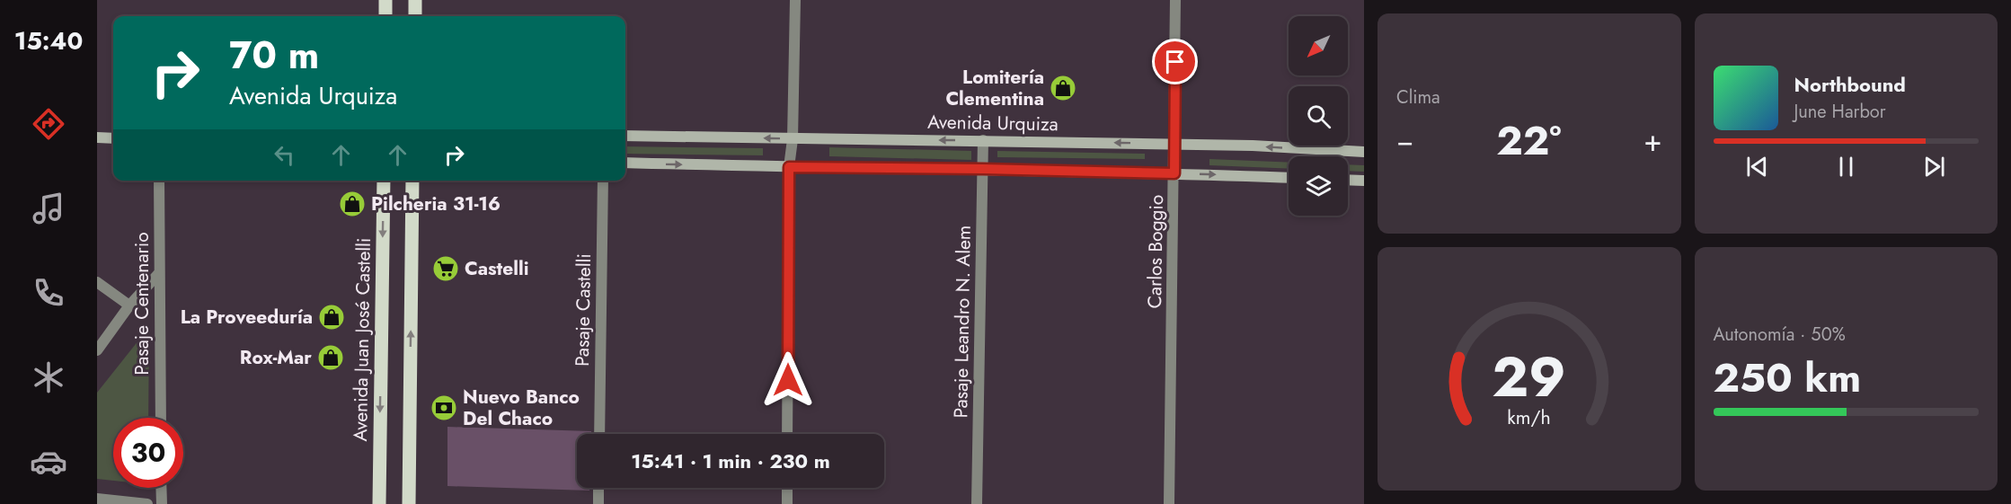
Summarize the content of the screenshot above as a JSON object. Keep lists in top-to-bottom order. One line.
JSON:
{"streets":{"main road":["Avenida Urquiza","Avenida Juan José Castelli"],"street":["Carlos Boggio","Pasaje Centenario","Pasaje Castelli","Pasaje Leandro N. Alem"]},"crossings":[["Avenida Urquiza","Carlos Boggio"],["Avenida Urquiza","Pasaje Leandro N. Alem"]],"places":{"shop":["Lomitería Clementina","Pilcheria 31-16","La Proveeduría","Rox-Mar"],"supermarket":["Castelli"],"bank":["Nuevo Banco Del Chaco"]},"north":"bottom left","page":{"tabs":"15:40","tile":["Clima",["Autonomía · 50%","250 km"]],"turn":["70 m","Avenida Urquiza"],"song":["Northbound","June Harbor"],"heat":["−","22°","+"],"limit":"30","trip":"15:41 · 1 min · 230 m","gauge":["29","km/h"]}}
